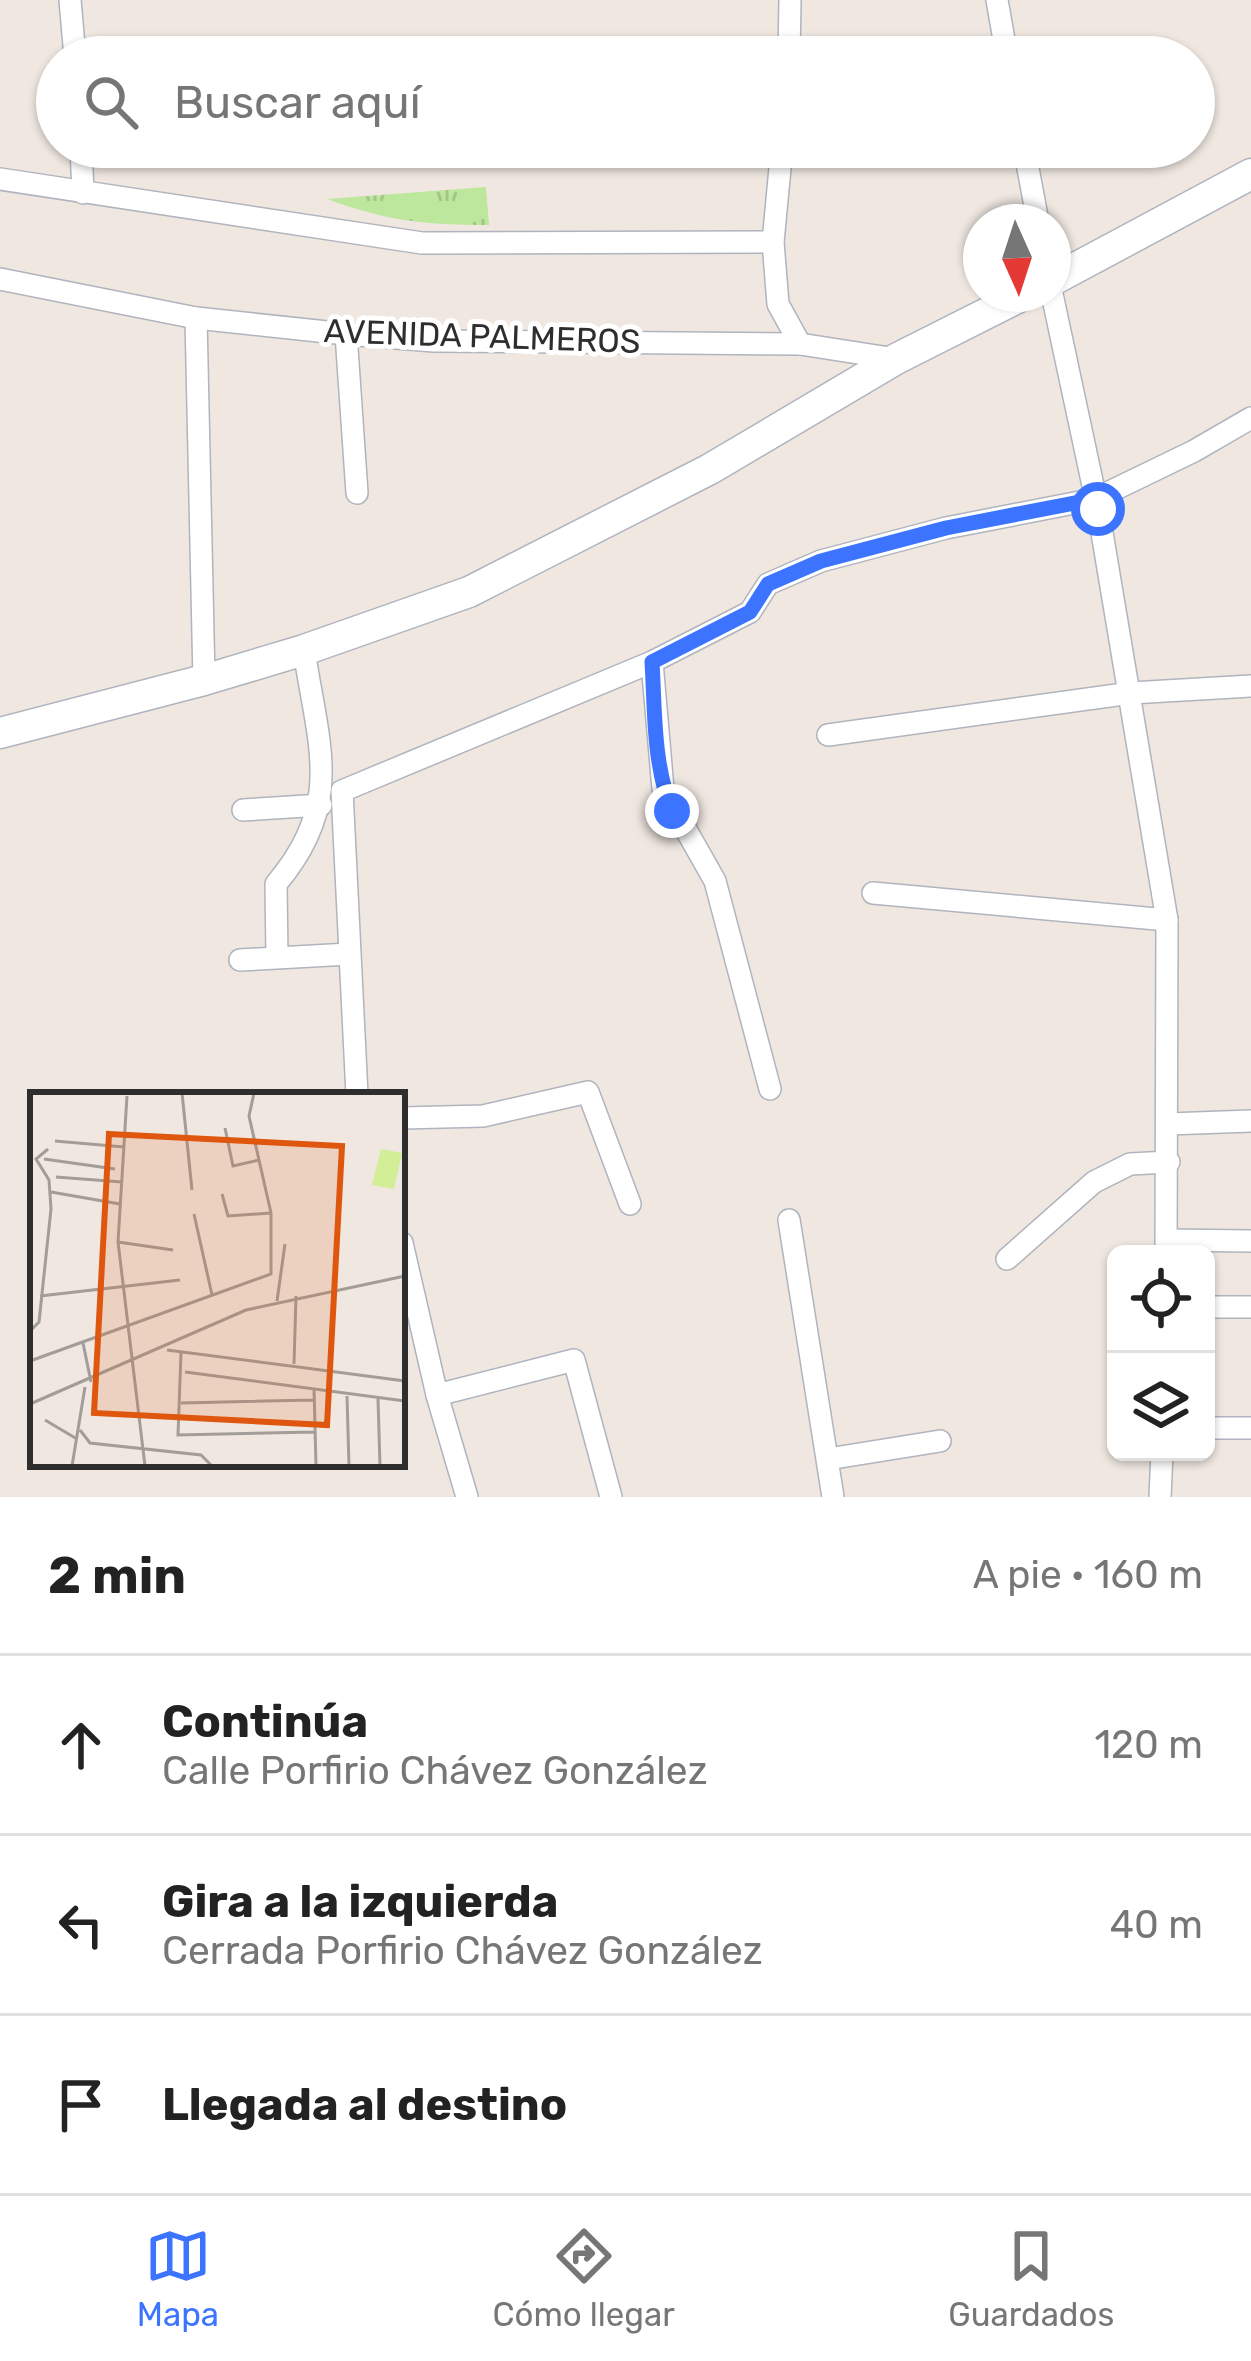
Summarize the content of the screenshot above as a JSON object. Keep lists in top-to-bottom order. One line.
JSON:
{"streets":{"street":["AVENIDA PALMEROS"]},"north":"bottom","page":{"search":"Buscar aquí","heading":["2 min","A pie · 160 m"],"list":[["Continúa","Calle Porfirio Chávez González","120 m"],["Gira a la izquierda","Cerrada Porfirio Chávez González","40 m"],"Llegada al destino"],"nav":["Mapa","Cómo llegar","Guardados"]}}
